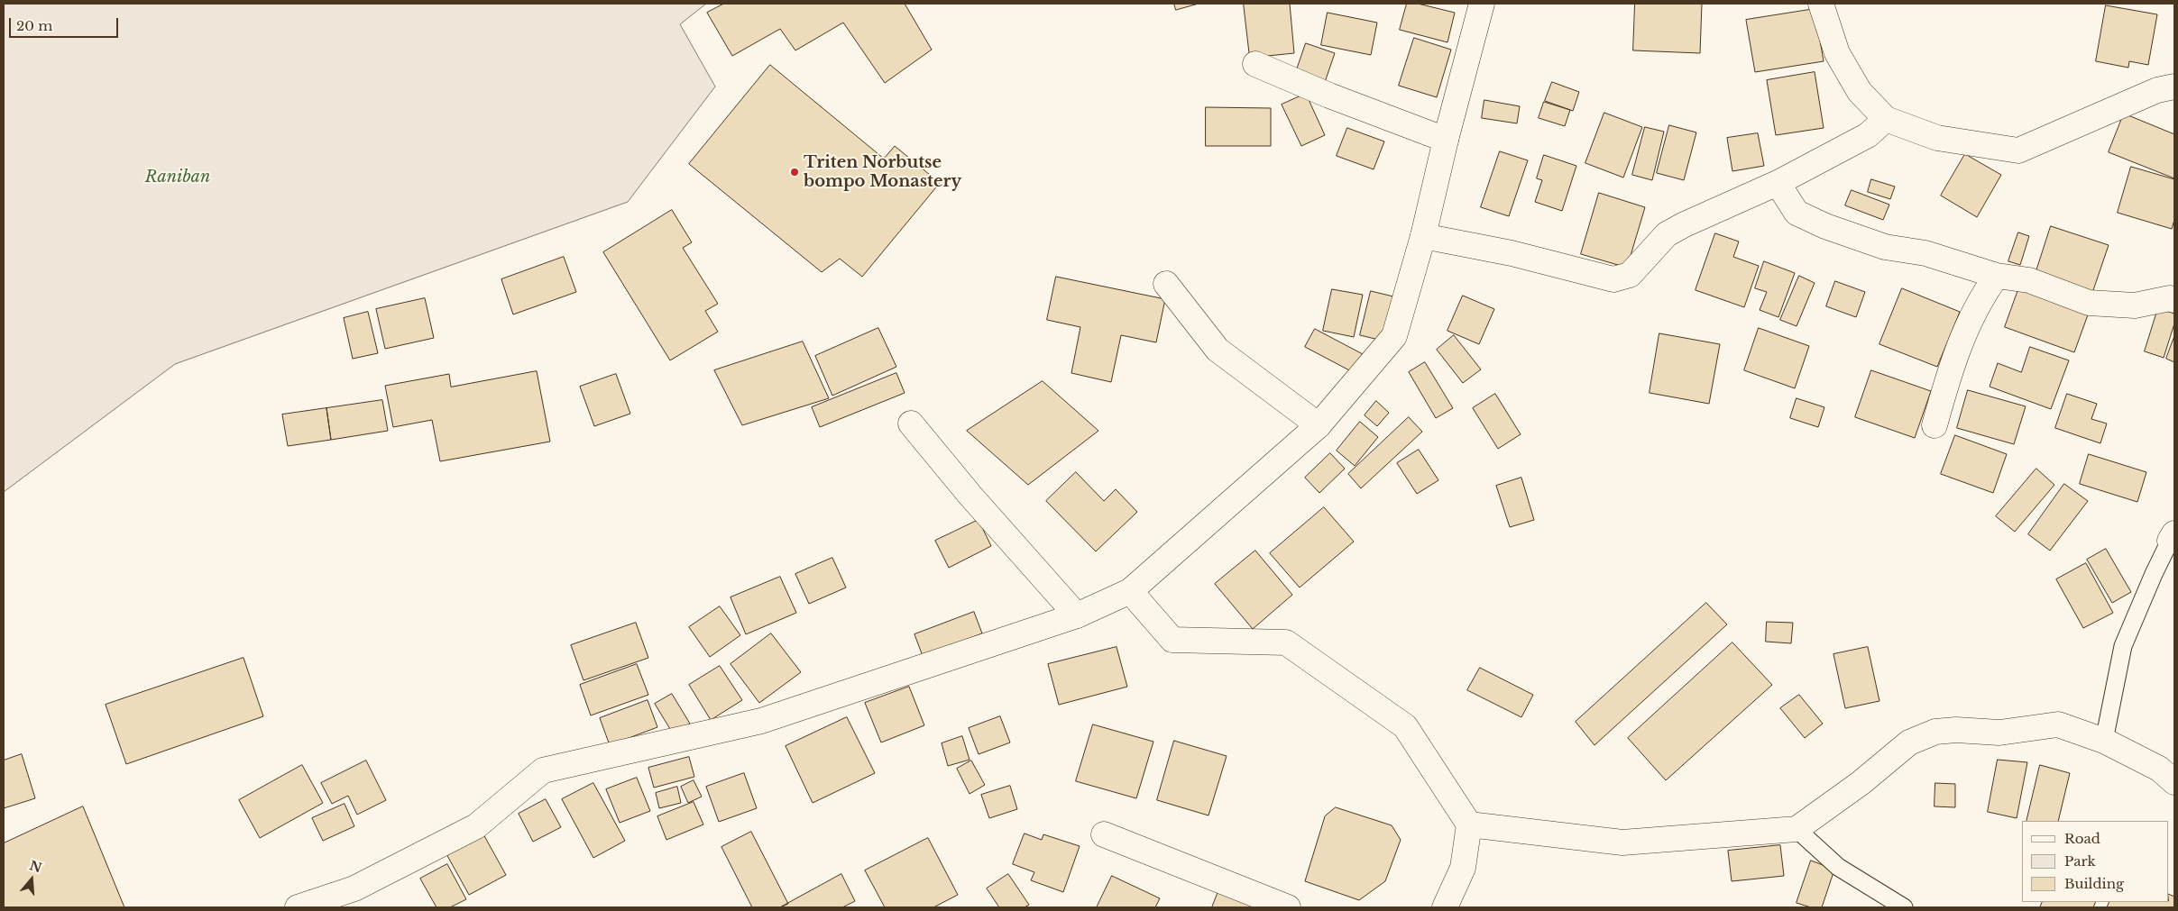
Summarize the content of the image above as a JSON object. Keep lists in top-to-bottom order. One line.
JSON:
{"parks":["Raniban"],"places":["Triten Norbutse bompo Monastery"],"legend":["Road","Park","Building"],"scale_bar":"20 m","north":"top"}
